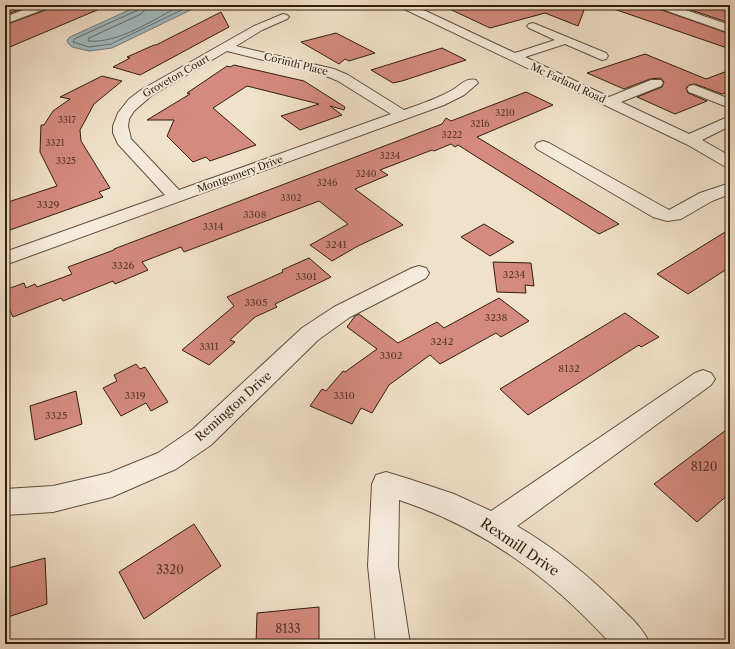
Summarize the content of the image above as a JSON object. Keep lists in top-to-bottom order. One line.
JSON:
{"streets":{"street":["Corinth Place","Groveton Court","Mc Farland Road","Montgomery Drive","Remington Drive","Rexmill Drive"]},"crossings":[["Corinth Place","Groveton Court"],["Corinth Place","Montgomery Drive"],["Groveton Court","Montgomery Drive"]],"house_numbers":["3210","3317","3216","3222","3321","3234","3325","3240","3246","3302","3329","3308","3314","3241","3326","3234","3301","3305","3238","3242","3311","3302","8132","3319","3310","3325","8120","3320","8133"]}
